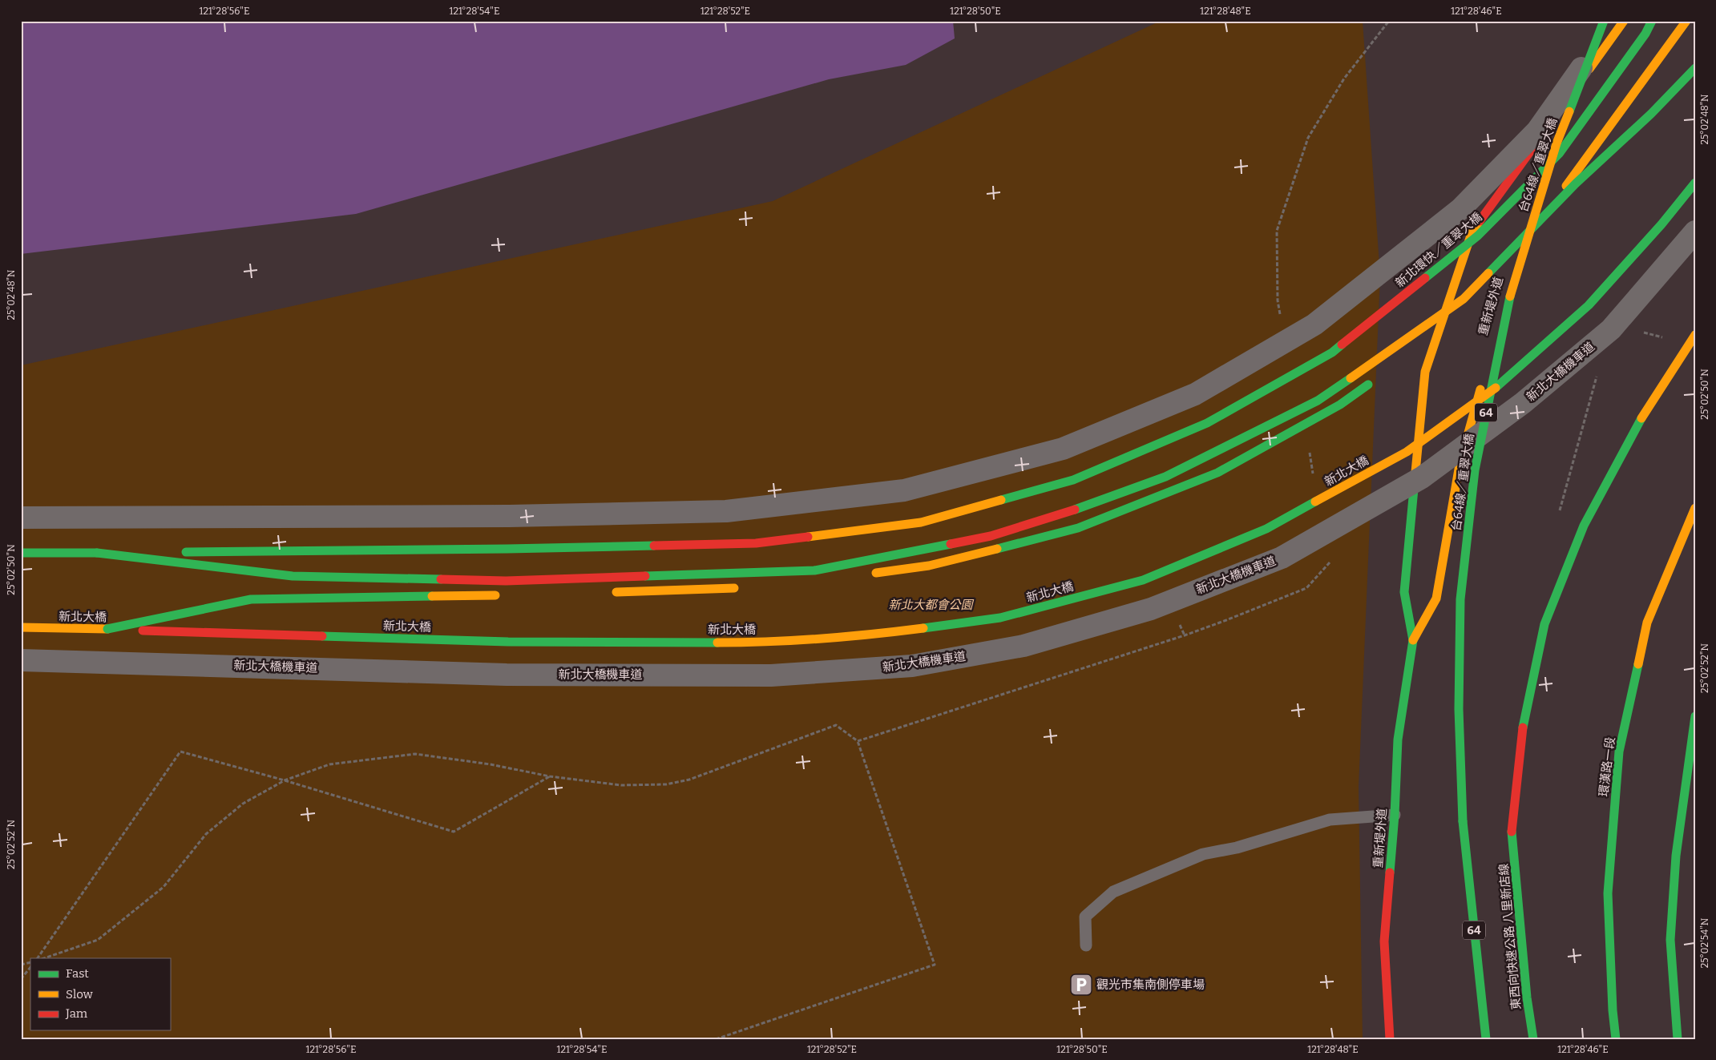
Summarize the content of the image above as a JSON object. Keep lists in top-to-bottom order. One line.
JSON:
{"streets":{"main road":["台64線／重翠大橋","新北環快／重翠大橋","重新堤外道","64","新北大橋","環漢路一段","東西向快速公路 八里新店線"],"street":["新北大橋機車道"]},"parks":["新北大都會公園"],"places":{"parking":["觀光市集南側停車場"]},"legend":["Fast","Slow","Jam"],"coordinates":["121°28'56\"E","121°28'54\"E","121°28'52\"E","121°28'50\"E","121°28'48\"E","121°28'46\"E","25°02'48\"N","25°02'50\"N","25°02'52\"N","25°02'54\"N"]}
